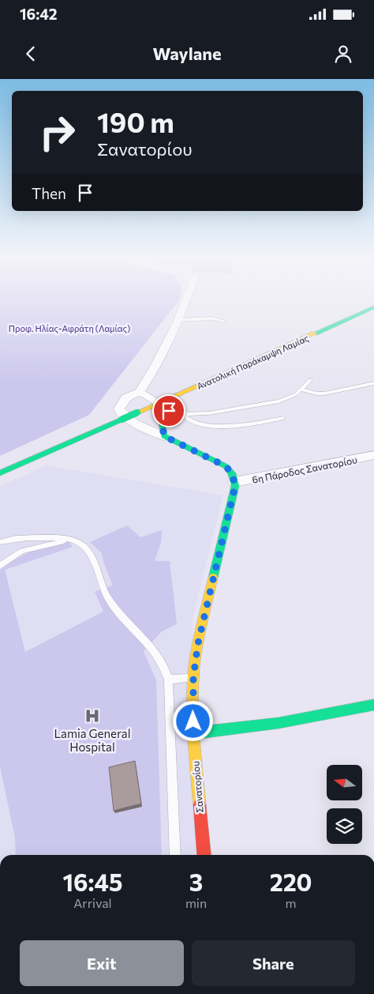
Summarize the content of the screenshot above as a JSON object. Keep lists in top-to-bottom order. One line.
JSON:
{"streets":{"street":["Ανατολική Παράκαμψη Λαμίας","6η Πάροδος Σανατορίου","Σανατορίου"]},"crossings":[["6η Πάροδος Σανατορίου","Σανατορίου"]],"parks":["Προφ. Ηλίας-Αφράτη (Λαμίας)"],"places":{"hospital":["Lamia General Hospital"]},"north":"left","page":{"status":"16:42","header":"Waylane","turn":["190 m","Σανατορίου"],"then":"Then","eta":["16:45","Arrival","3","min","220","m"],"buttons":["Exit","Share"]}}
